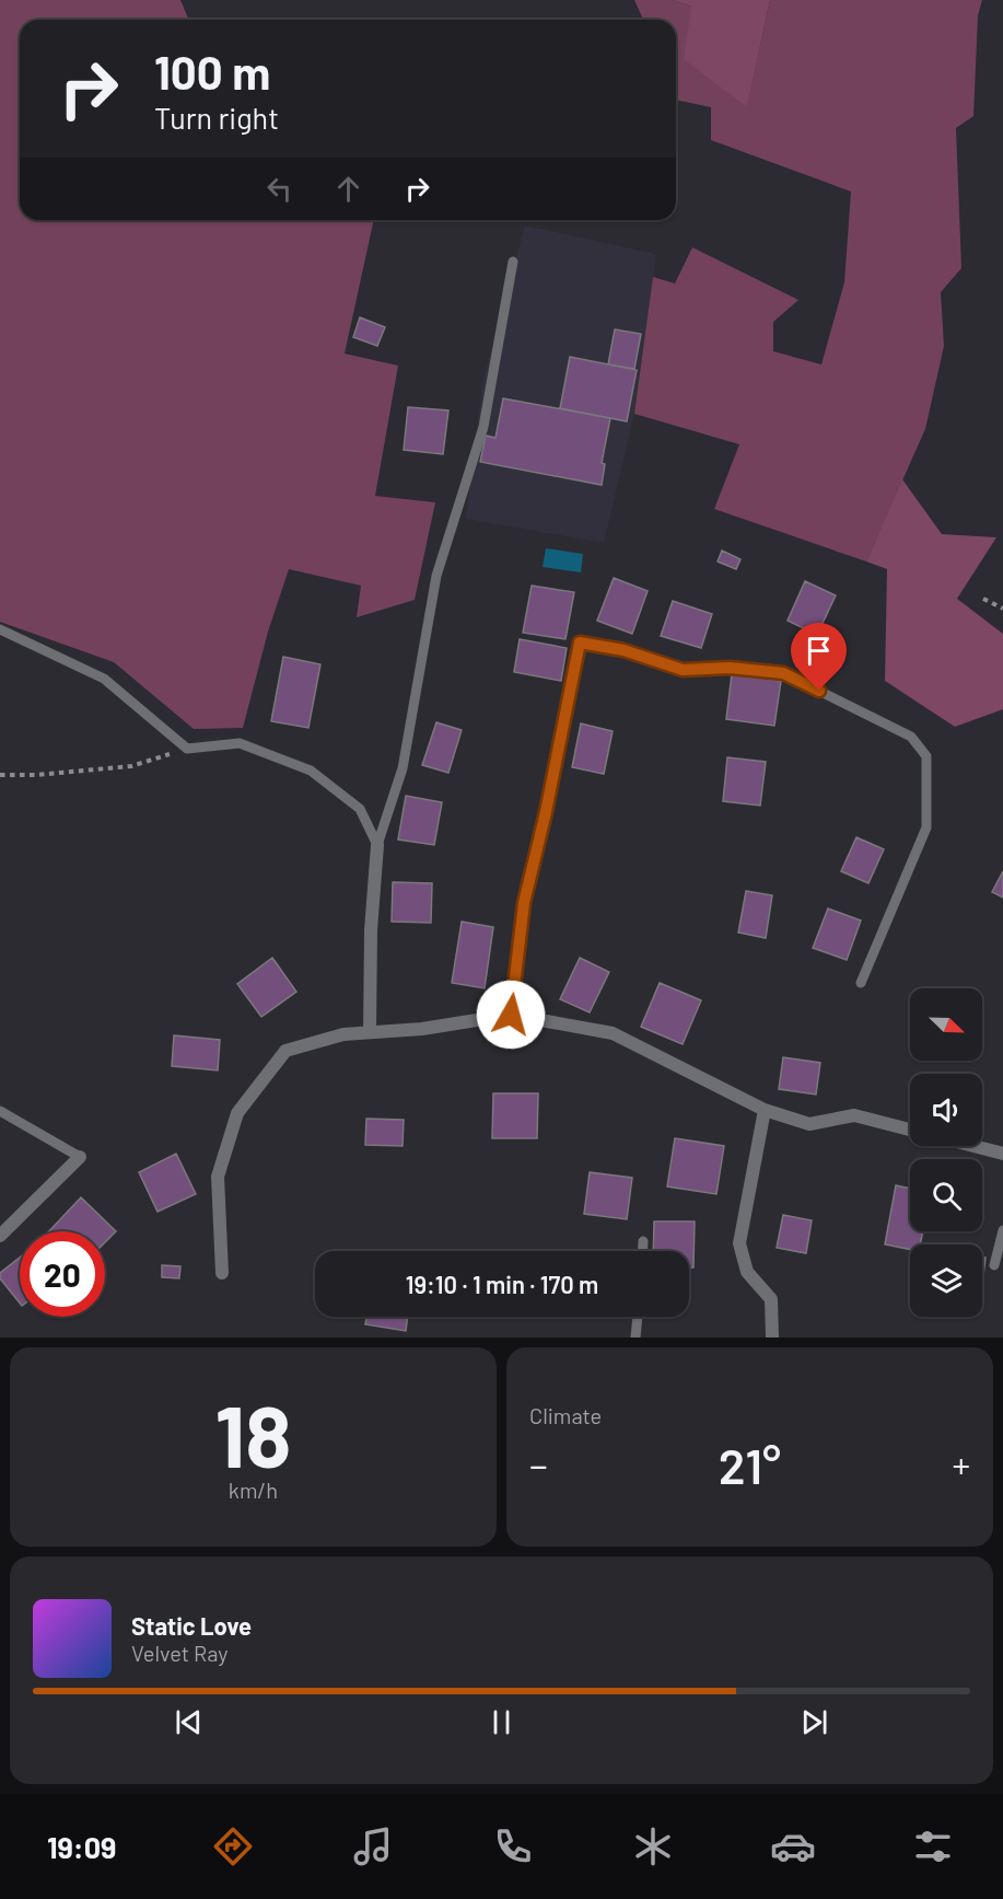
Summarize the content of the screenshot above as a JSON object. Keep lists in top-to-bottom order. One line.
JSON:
{"north":"bottom right","page":{"turn":["100 m","Turn right"],"limit":"20","trip":"19:10 · 1 min · 170 m","tile":[["18","km/h"],"Climate"],"heat":["−","21°","+"],"song":["Static Love","Velvet Ray"],"tabs":"19:09"}}
